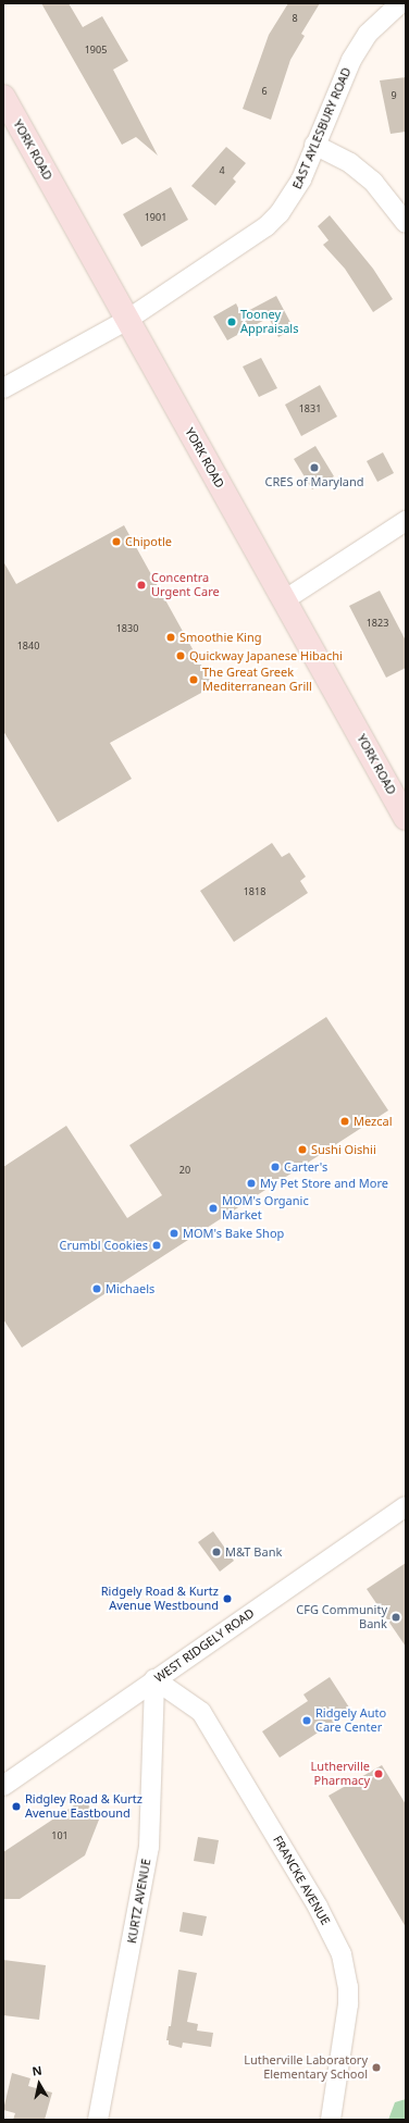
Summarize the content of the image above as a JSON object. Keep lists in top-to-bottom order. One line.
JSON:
{"streets":{"main road":["YORK ROAD"],"street":["EAST AYLESBURY ROAD","WEST RIDGELY ROAD","FRANCKE AVENUE","KURTZ AVENUE"]},"crossings":[["EAST AYLESBURY ROAD","YORK ROAD"],["WEST RIDGELY ROAD","FRANCKE AVENUE"],["WEST RIDGELY ROAD","KURTZ AVENUE"],["FRANCKE AVENUE","KURTZ AVENUE"]],"places":["Tooney Appraisals","CRES of Maryland","Chipotle","Concentra Urgent Care","Smoothie King","Quickway Japanese Hibachi","The Great Greek Mediterranean Grill","Mezcal","Sushi Oishii","Carter's","My Pet Store and More","MOM's Organic Market","MOM's Bake Shop","Crumbl Cookies","Michaels","M&T Bank","Ridgely Road & Kurtz Avenue Westbound","CFG Community Bank","Ridgely Auto Care Center","Lutherville Pharmacy","Ridgley Road & Kurtz Avenue Eastbound","Lutherville Laboratory Elementary School"],"house_numbers":["8","1905","6","9","4","1901","1831","1823","1830","1840","1818","20","101"],"north":"top"}
